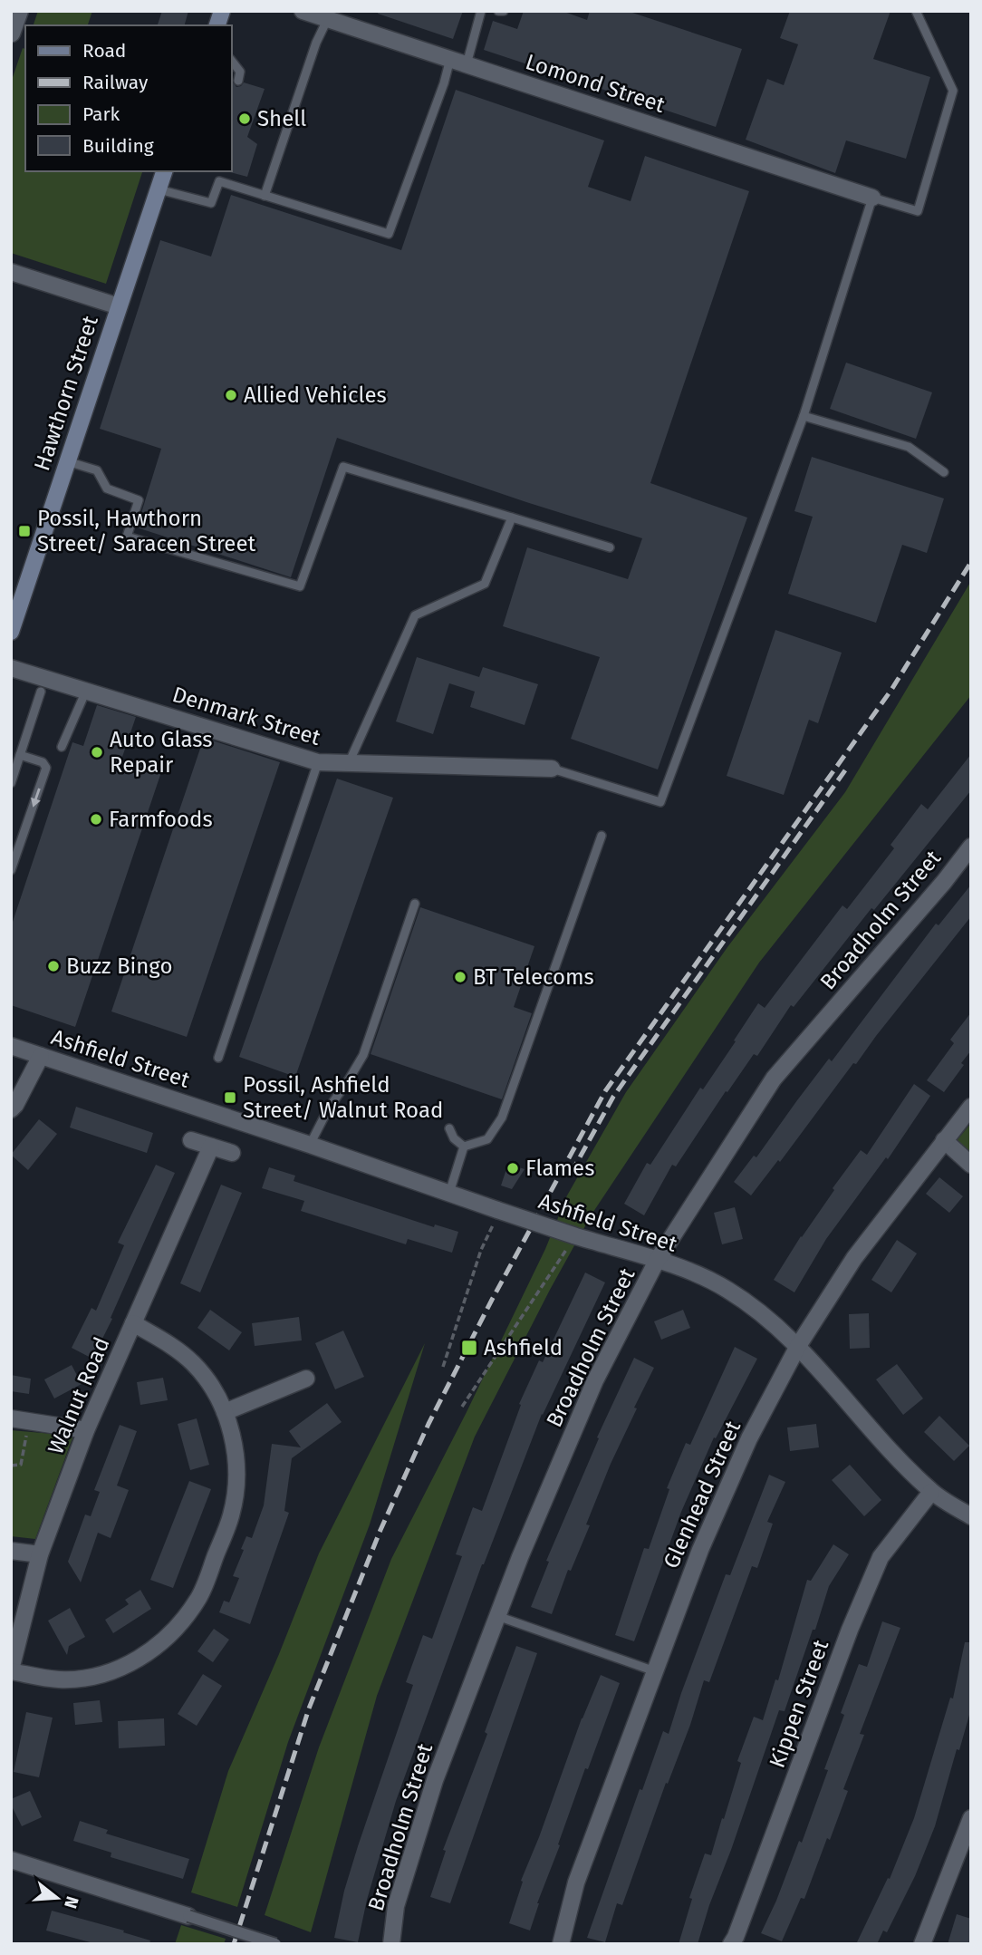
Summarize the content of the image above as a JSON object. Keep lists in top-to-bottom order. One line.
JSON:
{"streets":{"main road":["Hawthorn Street"],"street":["Lomond Street","Denmark Street","Broadholm Street","Ashfield Street","Walnut Road","Glenhead Street","Kippen Street"]},"crossings":[["Broadholm Street","Ashfield Street"],["Ashfield Street","Glenhead Street"],["Ashfield Street","Kippen Street"]],"places":{"other":["Shell","Allied Vehicles","Auto Glass Repair","Farmfoods","Buzz Bingo","BT Telecoms","Flames"],"transit":["Possil, Hawthorn Street/ Saracen Street","Possil, Ashfield Street/ Walnut Road","Ashfield"]},"legend":["Road","Railway","Park","Building"],"north":"right"}
